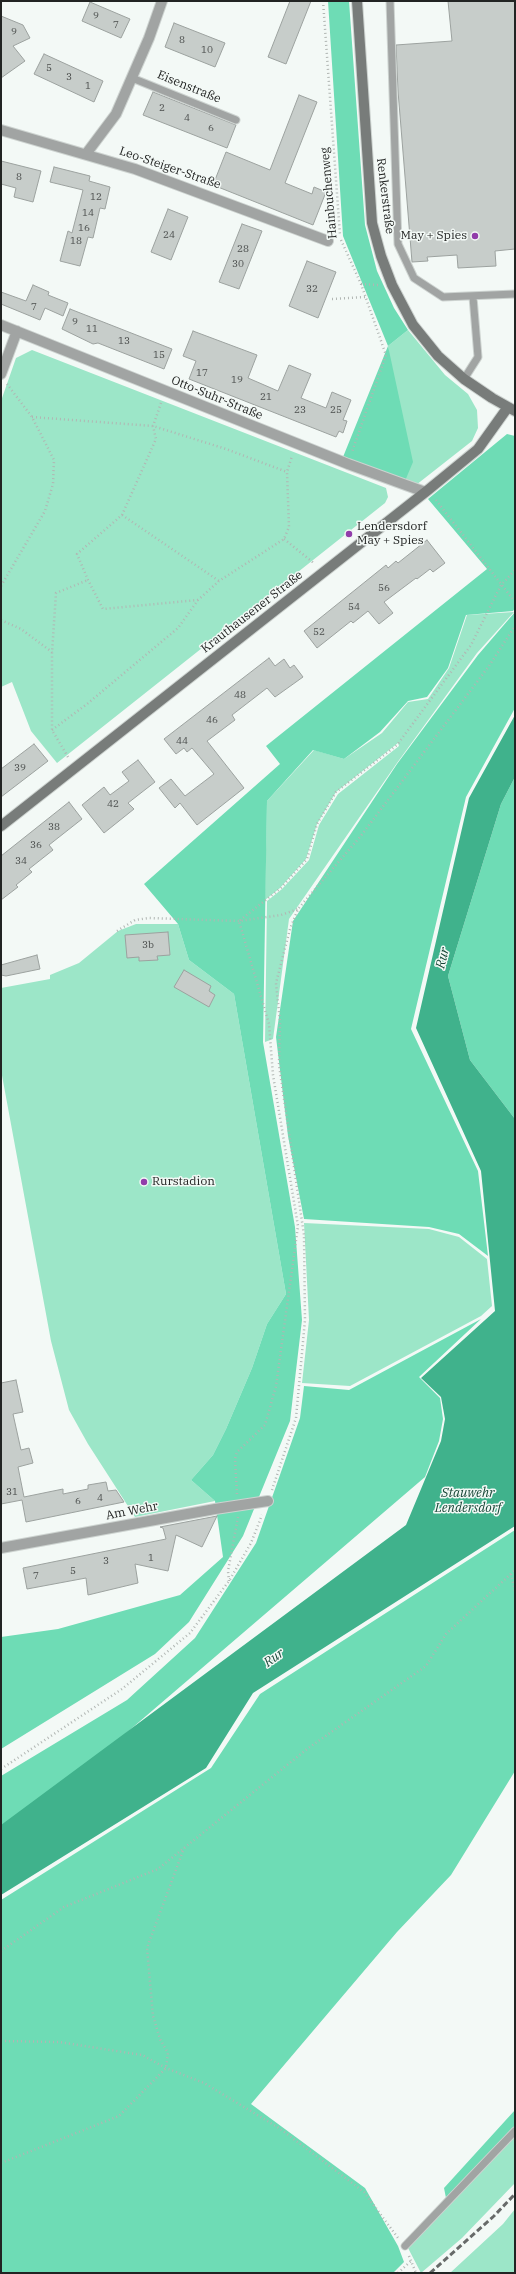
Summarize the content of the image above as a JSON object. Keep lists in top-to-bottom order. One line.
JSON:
{"streets":{"street":["Leo-Steiger-Straße","Renkerstraße","Otto-Suhr-Straße","Krauthausener Straße","Am Wehr"],"lane":["Eisenstraße"],"path":["Hainbuchenweg"]},"crossings":[["Hainbuchenweg","Otto-Suhr-Straße"],["Renkerstraße","Krauthausener Straße"],["Otto-Suhr-Straße","Krauthausener Straße"]],"water":["Rur","Stauwehr Lendersdorf"],"places":["May + Spies","Lendersdorf May + Spies","Rurstadion"],"house_numbers":["9","7","9","8","10","5","3","1","2","4","6","8","12","14","16","24","18","28","30","32","7","9","11","13","15","17","19","21","23","25","56","54","52","48","46","44","39","42","38","36","34","3b","31","4","6","1","3","5","7"]}
